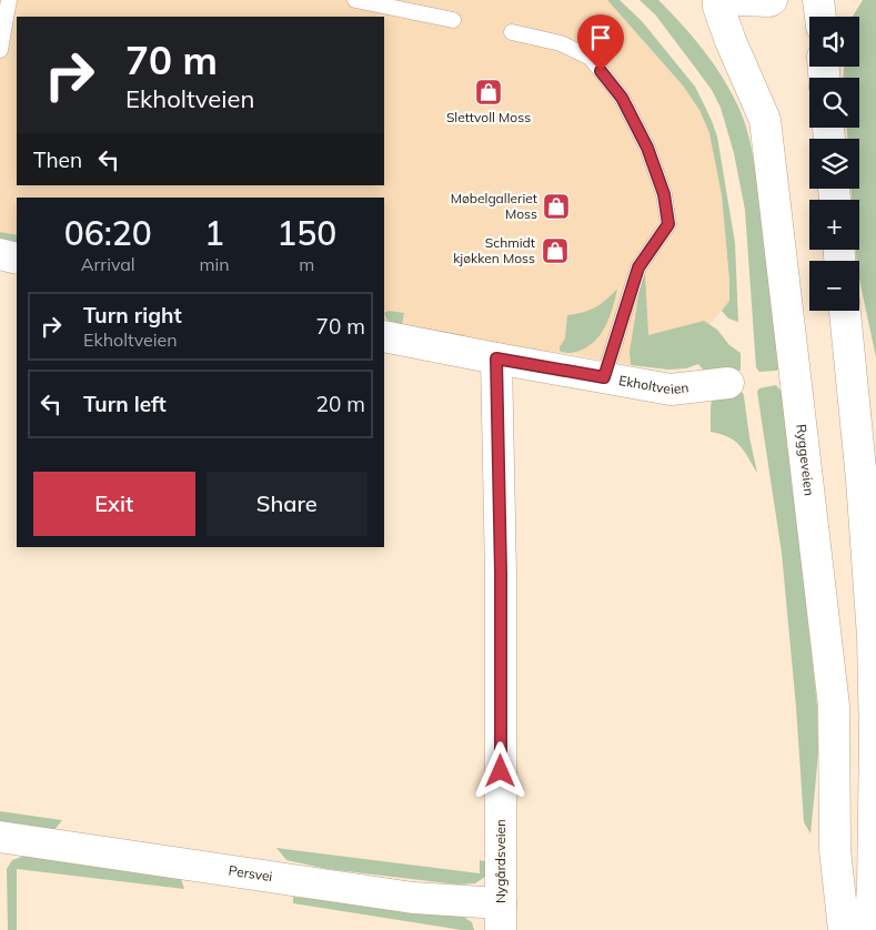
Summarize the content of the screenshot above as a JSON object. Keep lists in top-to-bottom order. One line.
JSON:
{"streets":{"main road":["Ekholtveien","Ryggeveien","Nygårdsveien","Persvei"]},"crossings":[["Ekholtveien","Nygårdsveien"],["Nygårdsveien","Persvei"]],"places":{"shop":["Slettvoll Moss","Møbelgalleriet Moss","Schmidt kjøkken Moss"]},"page":{"map_buttons":["+","−"],"turn":["70 m","Ekholtveien"],"then":"Then","eta":["06:20","Arrival","1","min","150","m"],"list":[{"name":"Turn right","note":"Ekholtveien","value":"70 m"},{"name":"Turn left","value":"20 m"}],"buttons":["Exit","Share"]}}
